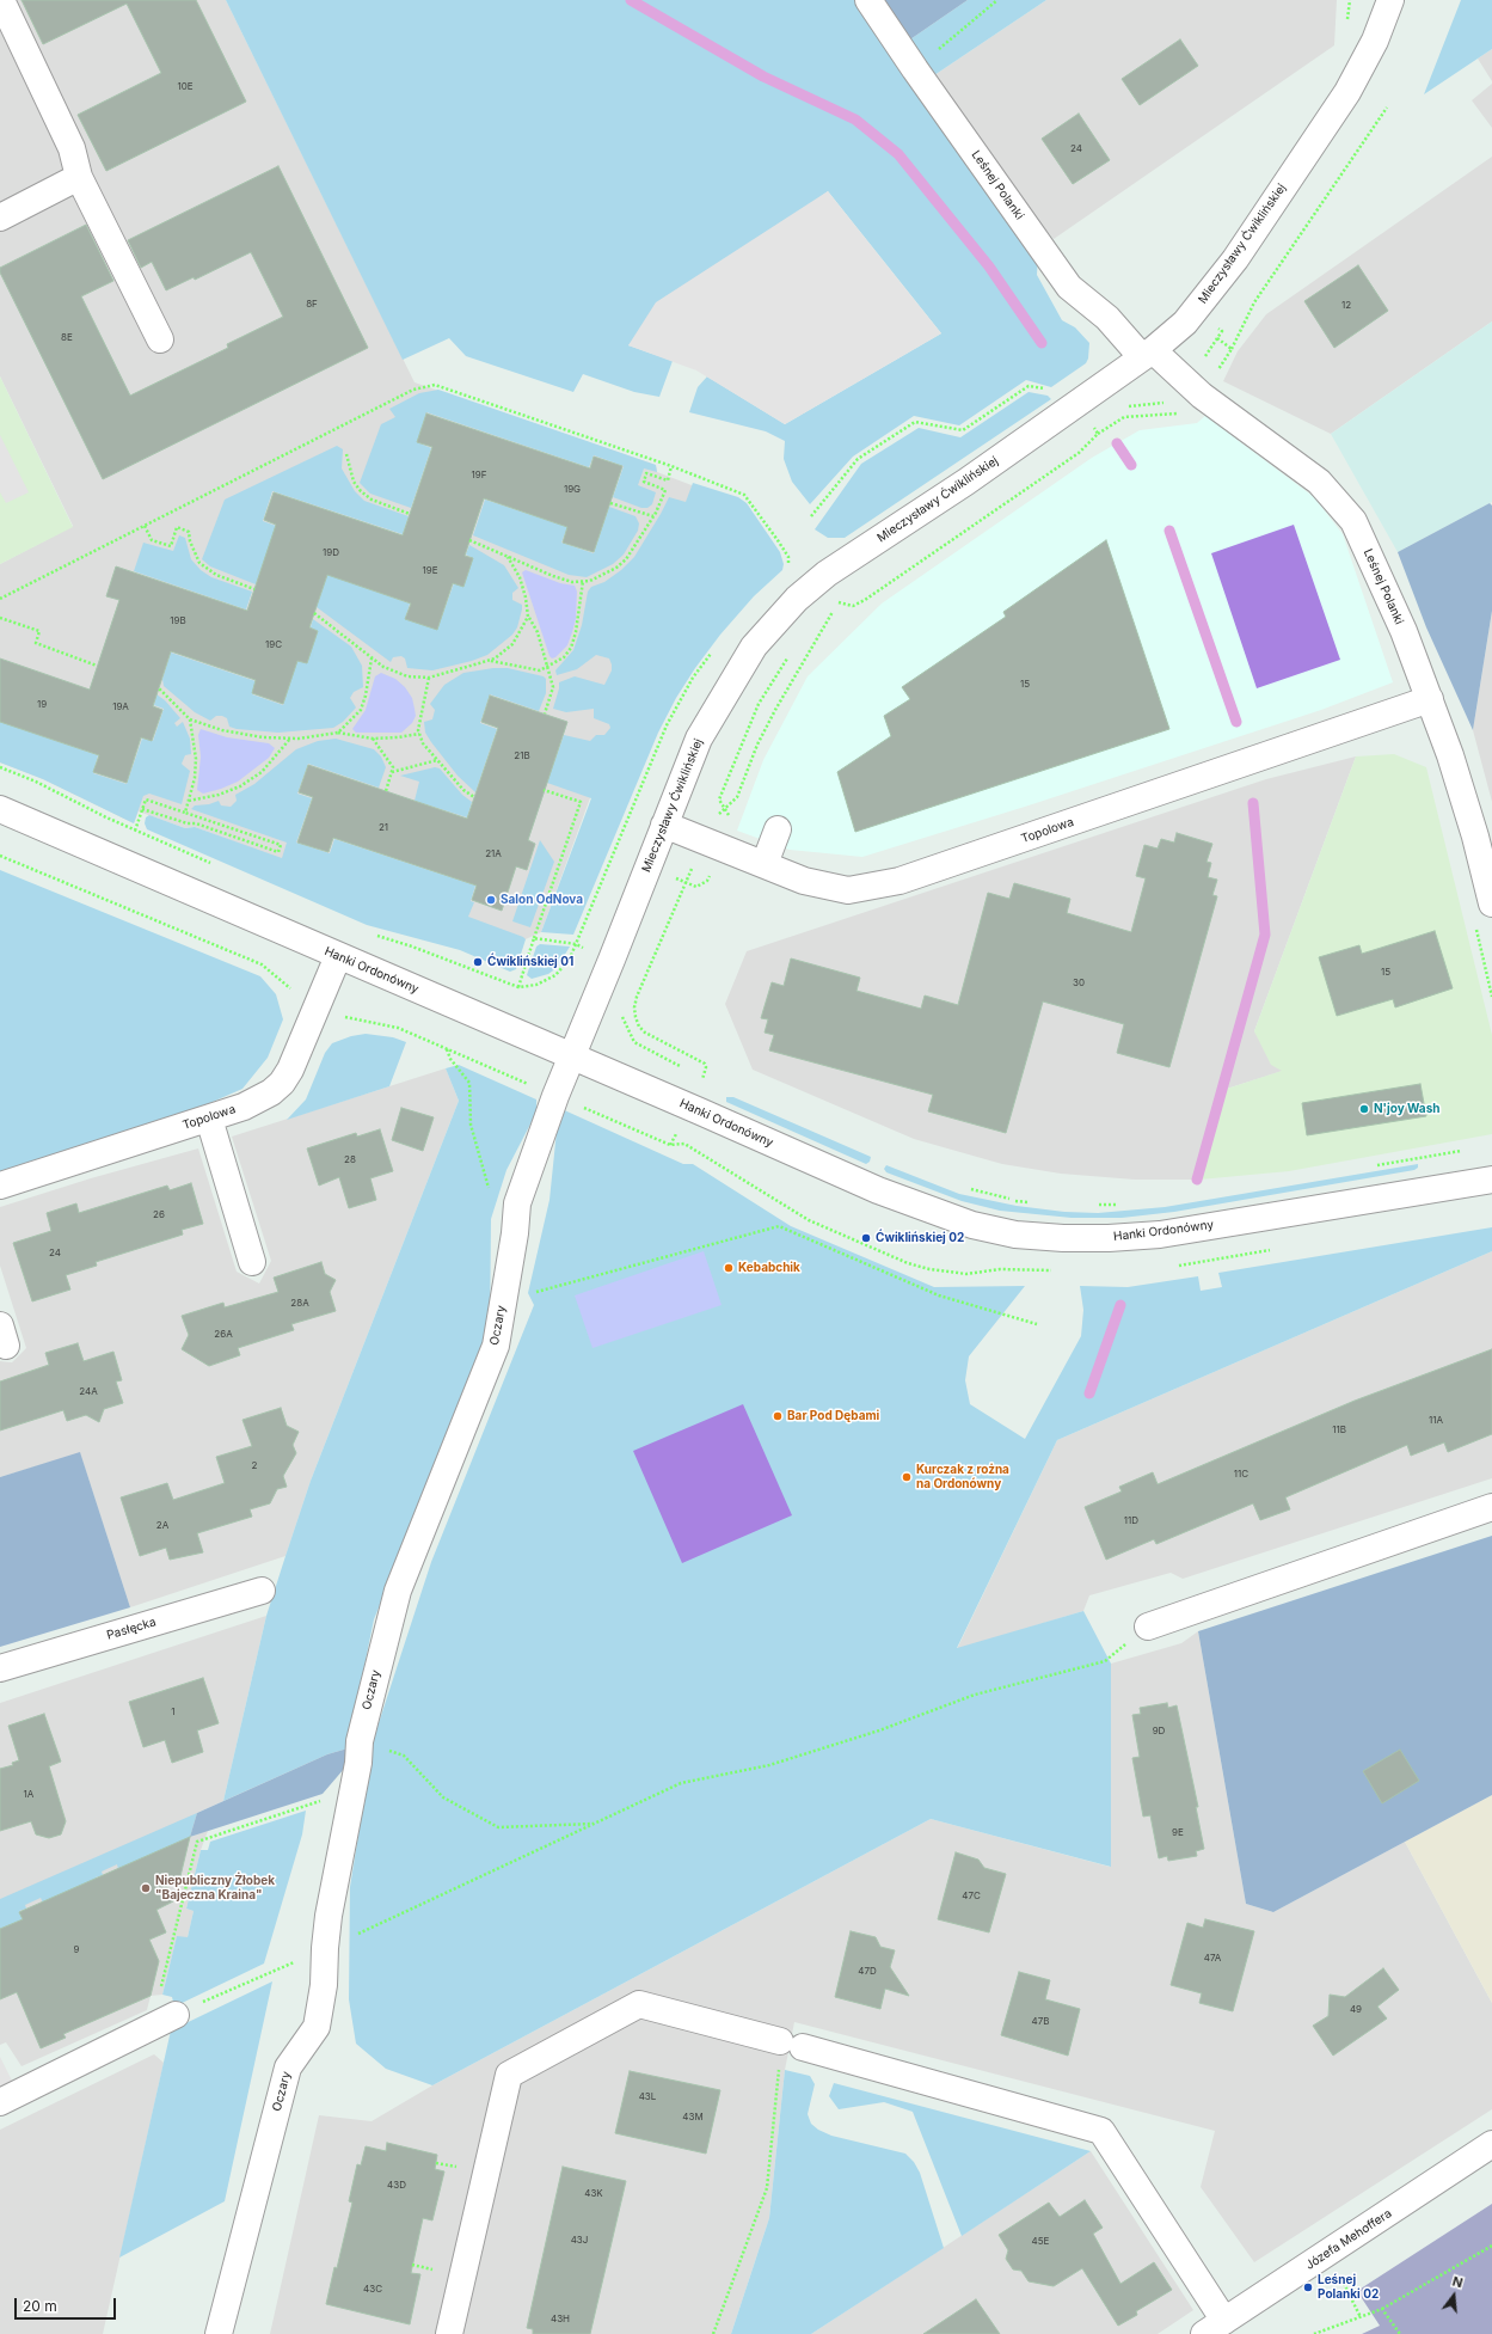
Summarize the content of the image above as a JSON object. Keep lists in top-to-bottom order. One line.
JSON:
{"streets":{"street":["Leśnej Polanki","Mieczysławy Ćwiklińskiej","Topolowa","Hanki Ordonówny","Oczary","Pasłęcka","Józefa Mehoffera"]},"crossings":[["Leśnej Polanki","Mieczysławy Ćwiklińskiej"],["Leśnej Polanki","Topolowa"],["Mieczysławy Ćwiklińskiej","Topolowa"],["Mieczysławy Ćwiklińskiej","Hanki Ordonówny"],["Mieczysławy Ćwiklińskiej","Oczary"],["Topolowa","Hanki Ordonówny"],["Hanki Ordonówny","Oczary"]],"places":["Salon OdNova","Ćwiklińskiej 01","N'joy Wash","Ćwiklińskiej 02","Kebabchik","Bar Pod Dębami","Kurczak z rożna na Ordonówny","Niepubliczny Żłobek \"Bajeczna Kraina\"","Leśnej Polanki 02"],"house_numbers":["10E","24","8F","12","8E","19F","19G","19D","19E","19B","19C","15","19","19A","21B","21","21A","15","30","28","26","24","28A","26A","24A","11A","11B","2","11C","11D","2A","1","9D","1A","9E","47C","9","47A","47D","49","47B","43L","43M","43D","43K","43J","45E","43C","43H"],"scale_bar":"20 m","north":"top"}
